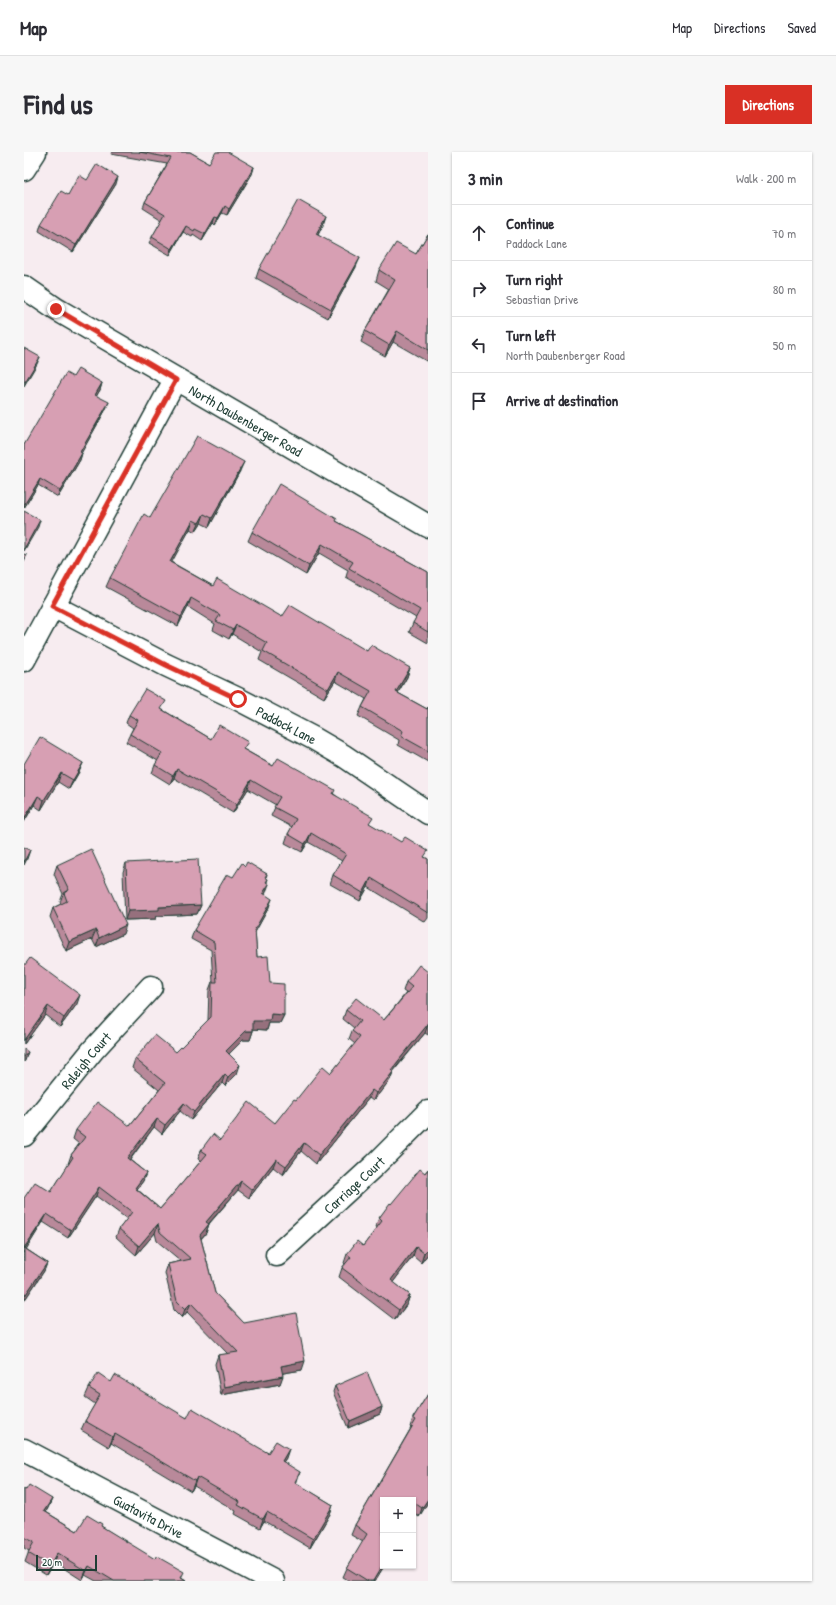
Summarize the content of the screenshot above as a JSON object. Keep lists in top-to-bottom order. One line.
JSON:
{"streets":{"street":["North Daubenberger Road","Paddock Lane","Raleigh Court","Carriage Court","Guatavita Drive"]},"scale_bar":"20 m","page":{"header":"Map","nav":["Map","Directions","Saved"],"title":"Find us","buttons":"Directions","heading":["3 min","Walk · 200 m"],"list":[["Continue","Paddock Lane","70 m"],["Turn right","Sebastian Drive","80 m"],["Turn left","North Daubenberger Road","50 m"],"Arrive at destination"],"map_buttons":["+","−"],"scale":"20 m"}}
